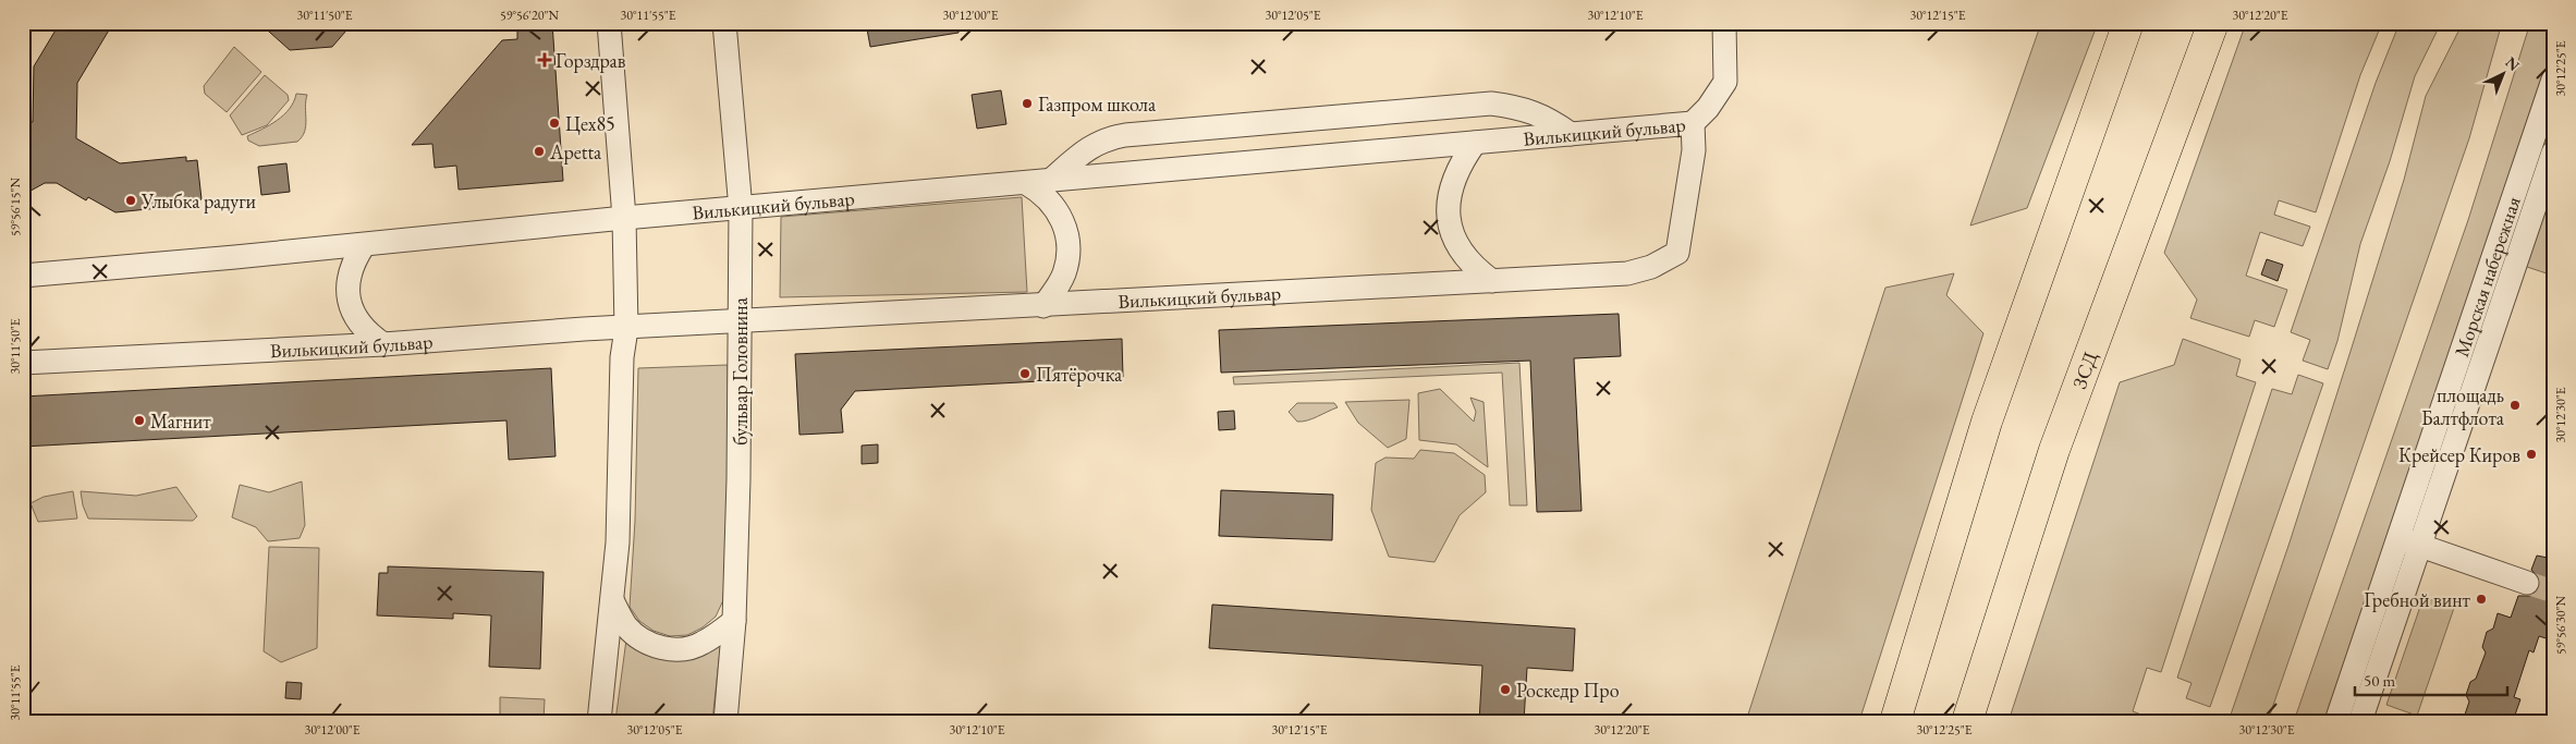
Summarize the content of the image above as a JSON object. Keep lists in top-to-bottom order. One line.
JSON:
{"streets":{"highway":["ЗСД"],"street":["Вилькицкий бульвар","Морская набережная","бульвар Головнина"]},"crossings":[["Вилькицкий бульвар","бульвар Головнина"]],"places":{"health":["Горздрав"],"other":["Газпром школа","Цех85","Apetta","Улыбка радуги","Пятёрочка","площадь Балтфлота","Магнит","Крейсер Киров","Гребной винт","Роскедр Про"]},"scale_bar":"50 m","north":"top right","coordinates":["30°11'50\"E","59°56'20\"N","30°11'55\"E","30°12'00\"E","30°12'05\"E","30°12'10\"E","30°12'15\"E","30°12'20\"E","30°12'25\"E","59°56'15\"N","30°12'30\"E","59°56'30\"N"]}
